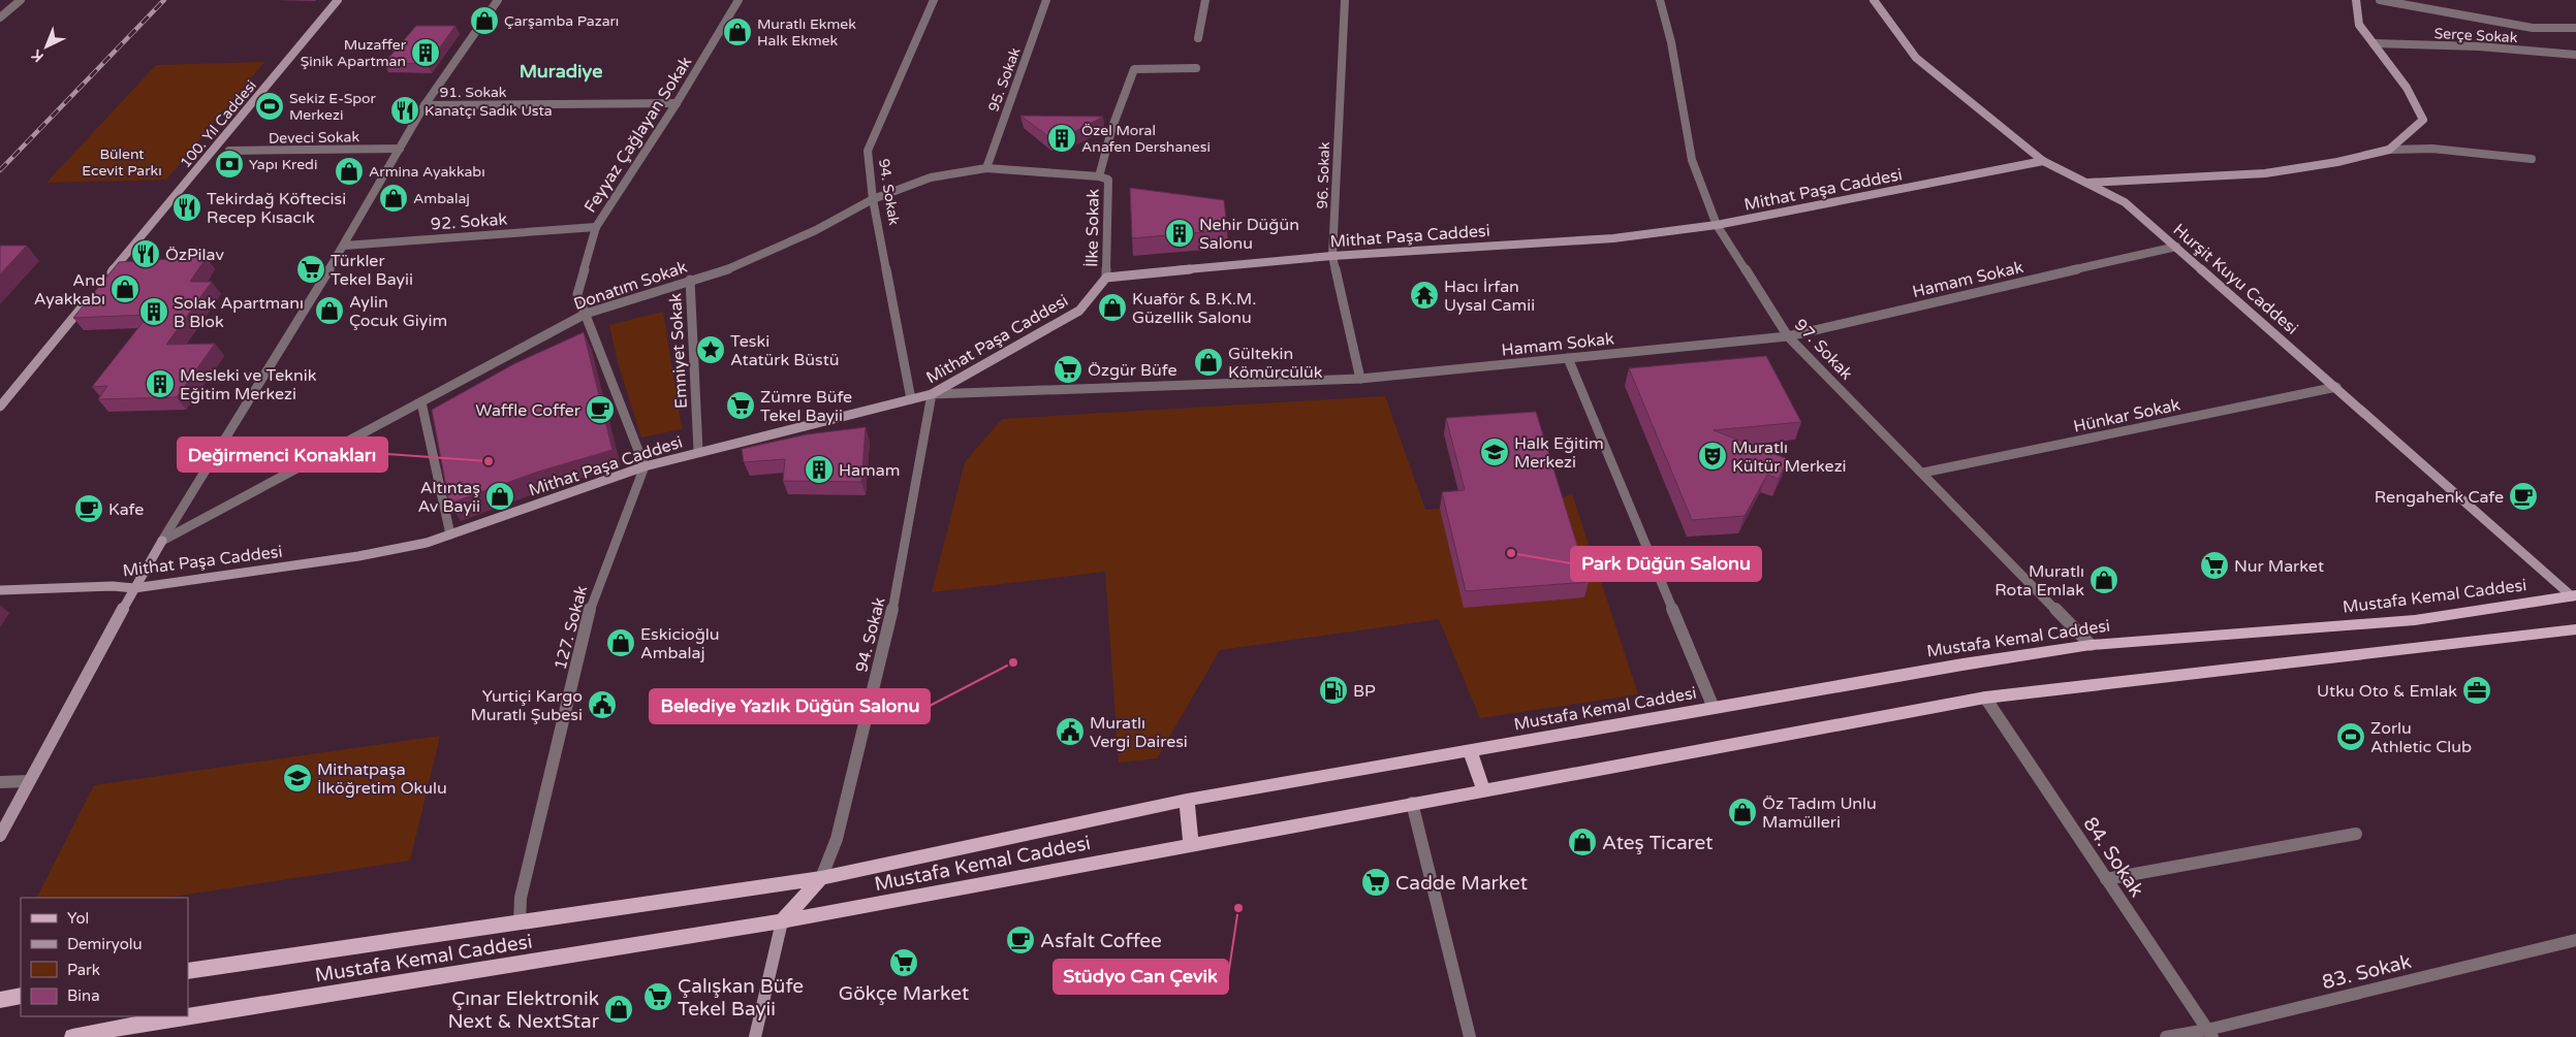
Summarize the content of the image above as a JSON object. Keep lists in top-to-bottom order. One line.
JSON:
{"streets":{"main road":["Mustafa Kemal Caddesi"],"street":["Serçe Sokak","95. Sokak","91. Sokak","100. Yıl Caddesi","Feyyaz Çağlayan Sokak","Deveci Sokak","96. Sokak","Mithat Paşa Caddesi","94. Sokak","92. Sokak","İlke Sokak","Hamam Sokak","Hurşit Kuyu Caddesi","Donatım Sokak","97. Sokak","Emniyet Sokak","Hünkar Sokak","127. Sokak","84. Sokak","83. Sokak"]},"crossings":[["95. Sokak","Donatım Sokak"],["91. Sokak","Feyyaz Çağlayan Sokak"],["Feyyaz Çağlayan Sokak","Mithat Paşa Caddesi"],["Feyyaz Çağlayan Sokak","92. Sokak"],["Feyyaz Çağlayan Sokak","Donatım Sokak"],["Feyyaz Çağlayan Sokak","127. Sokak"],["96. Sokak","Mithat Paşa Caddesi"],["96. Sokak","Hamam Sokak"],["Mithat Paşa Caddesi","94. Sokak"],["Mithat Paşa Caddesi","İlke Sokak"],["Mithat Paşa Caddesi","Hamam Sokak"],["Mithat Paşa Caddesi","Hurşit Kuyu Caddesi"],["Mithat Paşa Caddesi","97. Sokak"],["Mithat Paşa Caddesi","Emniyet Sokak"],["Mithat Paşa Caddesi","127. Sokak"],["94. Sokak","Hamam Sokak"],["94. Sokak","Donatım Sokak"],["94. Sokak","Mustafa Kemal Caddesi"],["İlke Sokak","Donatım Sokak"],["Hamam Sokak","Hurşit Kuyu Caddesi"],["Hamam Sokak","97. Sokak"],["Hurşit Kuyu Caddesi","Hünkar Sokak"],["Hurşit Kuyu Caddesi","Mustafa Kemal Caddesi"],["Donatım Sokak","Emniyet Sokak"],["97. Sokak","Hünkar Sokak"],["97. Sokak","Mustafa Kemal Caddesi"],["Mustafa Kemal Caddesi","127. Sokak"],["Mustafa Kemal Caddesi","84. Sokak"],["84. Sokak","83. Sokak"]],"districts":["Muradiye"],"parks":["Bülent Ecevit Parkı"],"places":{"shop":["Çarşamba Pazarı","Muratlı Ekmek Halk Ekmek","Armina Ayakkabı","Ambalaj","And Ayakkabı","Kuaför & B.K.M. Güzellik Salonu","Aylin Çocuk Giyim","Gültekin Kömürcülük","Altıntaş Av Bayii","Muratlı Rota Emlak","Eskicioğlu Ambalaj","Öz Tadım Unlu Mamülleri","Ateş Ticaret","Çınar Elektronik Next & NextStar"],"building":["Muzaffer Şinik Apartman","Özel Moral Anafen Dershanesi","Nehir Düğün Salonu","Solak Apartmanı B Blok","Mesleki ve Teknik Eğitim Merkezi","Hamam"],"sports":["Sekiz E-Spor Merkezi","Zorlu Athletic Club"],"restaurant":["Kanatçı Sadık Usta","Tekirdağ Köftecisi Recep Kısacık","ÖzPilav"],"bank":["Yapı Kredi"],"supermarket":["Türkler Tekel Bayii","Özgür Büfe","Zümre Büfe Tekel Bayii","Nur Market","Cadde Market","Gökçe Market","Çalışkan Büfe Tekel Bayii"],"temple":["Hacı İrfan Uysal Camii"],"place":["Teski Atatürk Büstü"],"cafe":["Waffle Coffer","Rengahenk Cafe","Kafe","Asfalt Coffee"],"school or university":["Halk Eğitim Merkezi","Mithatpaşa İlköğretim Okulu"],"theatre":["Muratlı Kültür Merkezi"],"other":["Değirmenci Konakları","Park Düğün Salonu","Belediye Yazlık Düğün Salonu","Stüdyo Can Çevik"],"fuel station":["BP"],"office":["Utku Oto & Emlak"],"public building":["Yurtiçi Kargo Muratlı Şubesi","Muratlı Vergi Dairesi"]},"legend":["Yol","Demiryolu","Park","Bina"],"north":"bottom left"}
